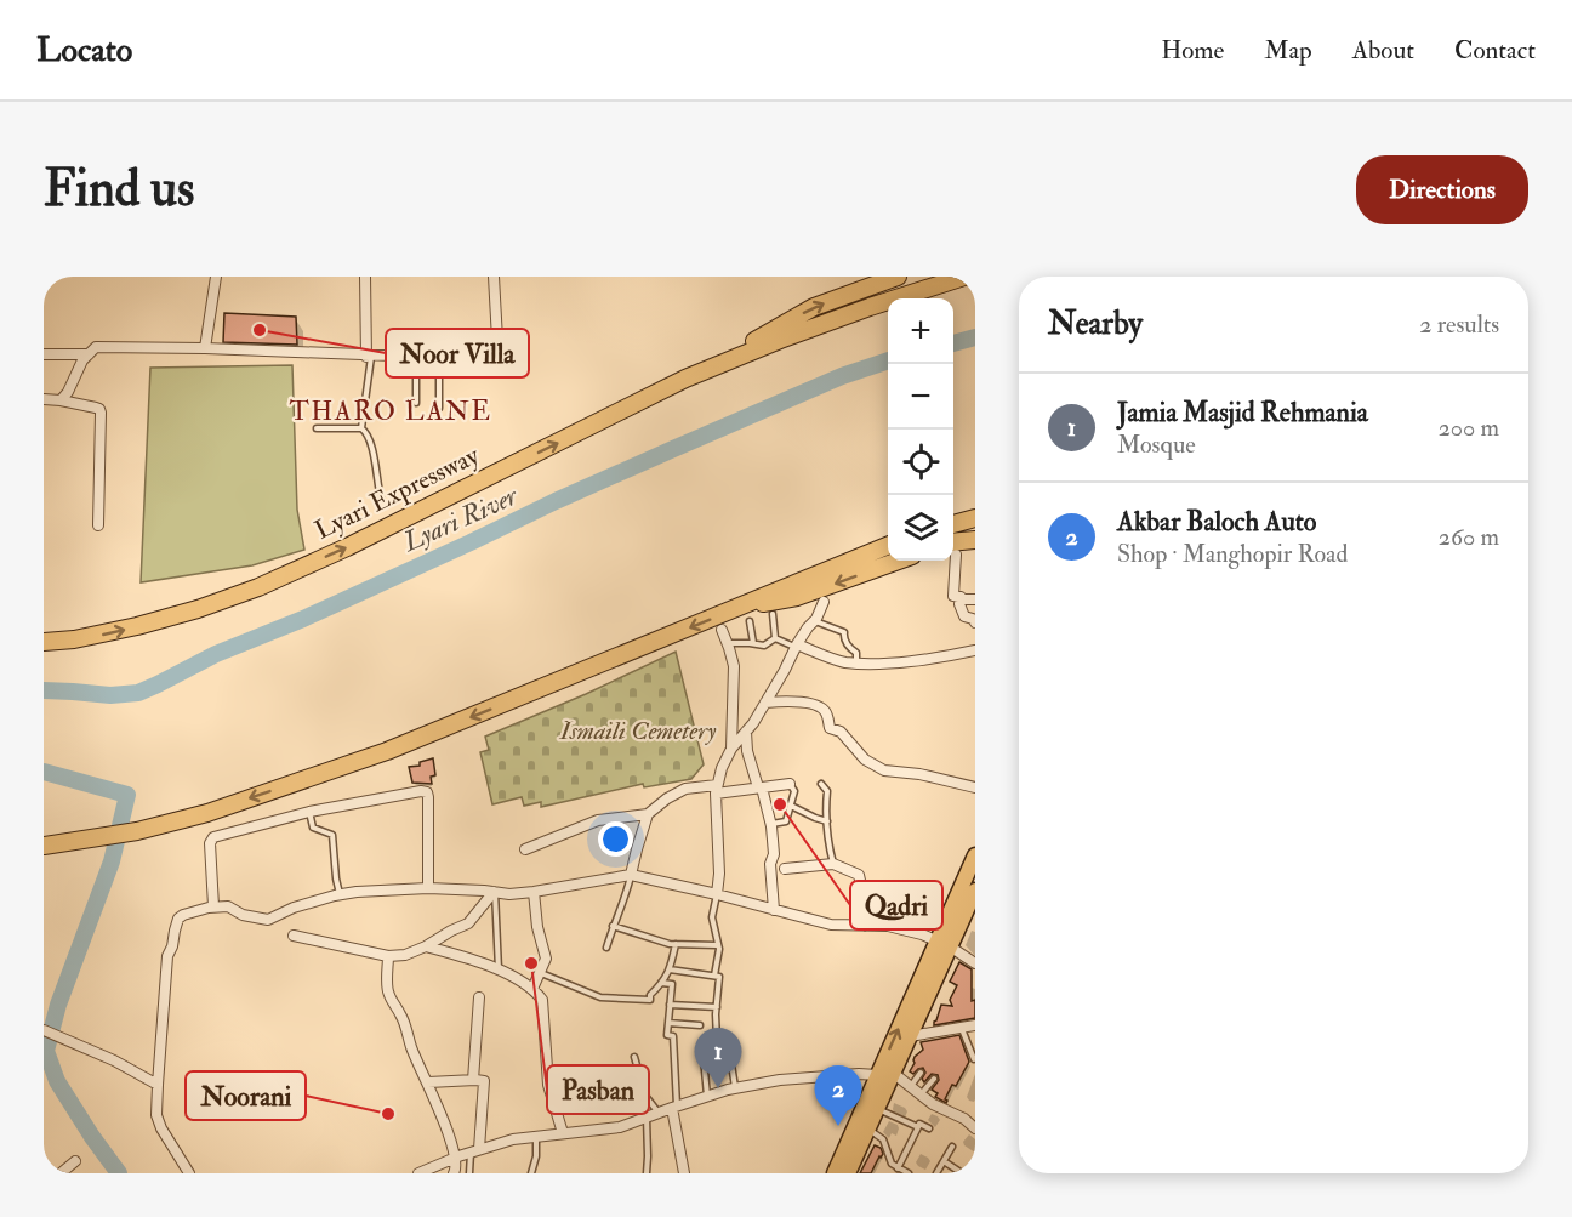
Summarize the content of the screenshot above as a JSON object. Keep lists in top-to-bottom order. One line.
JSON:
{"streets":{"highway":["Lyari Expressway"]},"one_way":["Lyari Expressway"],"districts":["THARO LANE"],"water":["Lyari River"],"parks":["Ismaili Cemetery"],"places":["Noor Villa","Qadri","Pasban","Noorani"],"page":{"header":"Locato","nav":["Home","Map","About","Contact"],"buttons":"Directions","title":"Find us","heading":["Nearby","2 results"],"map_buttons":["+","−"],"list":[{"mark":"1","name":"Jamia Masjid Rehmania","note":"Mosque","value":"200 m"},{"mark":"2","name":"Akbar Baloch Auto","note":"Shop · Manghopir Road","value":"260 m"}],"pins":["1","2"]}}
